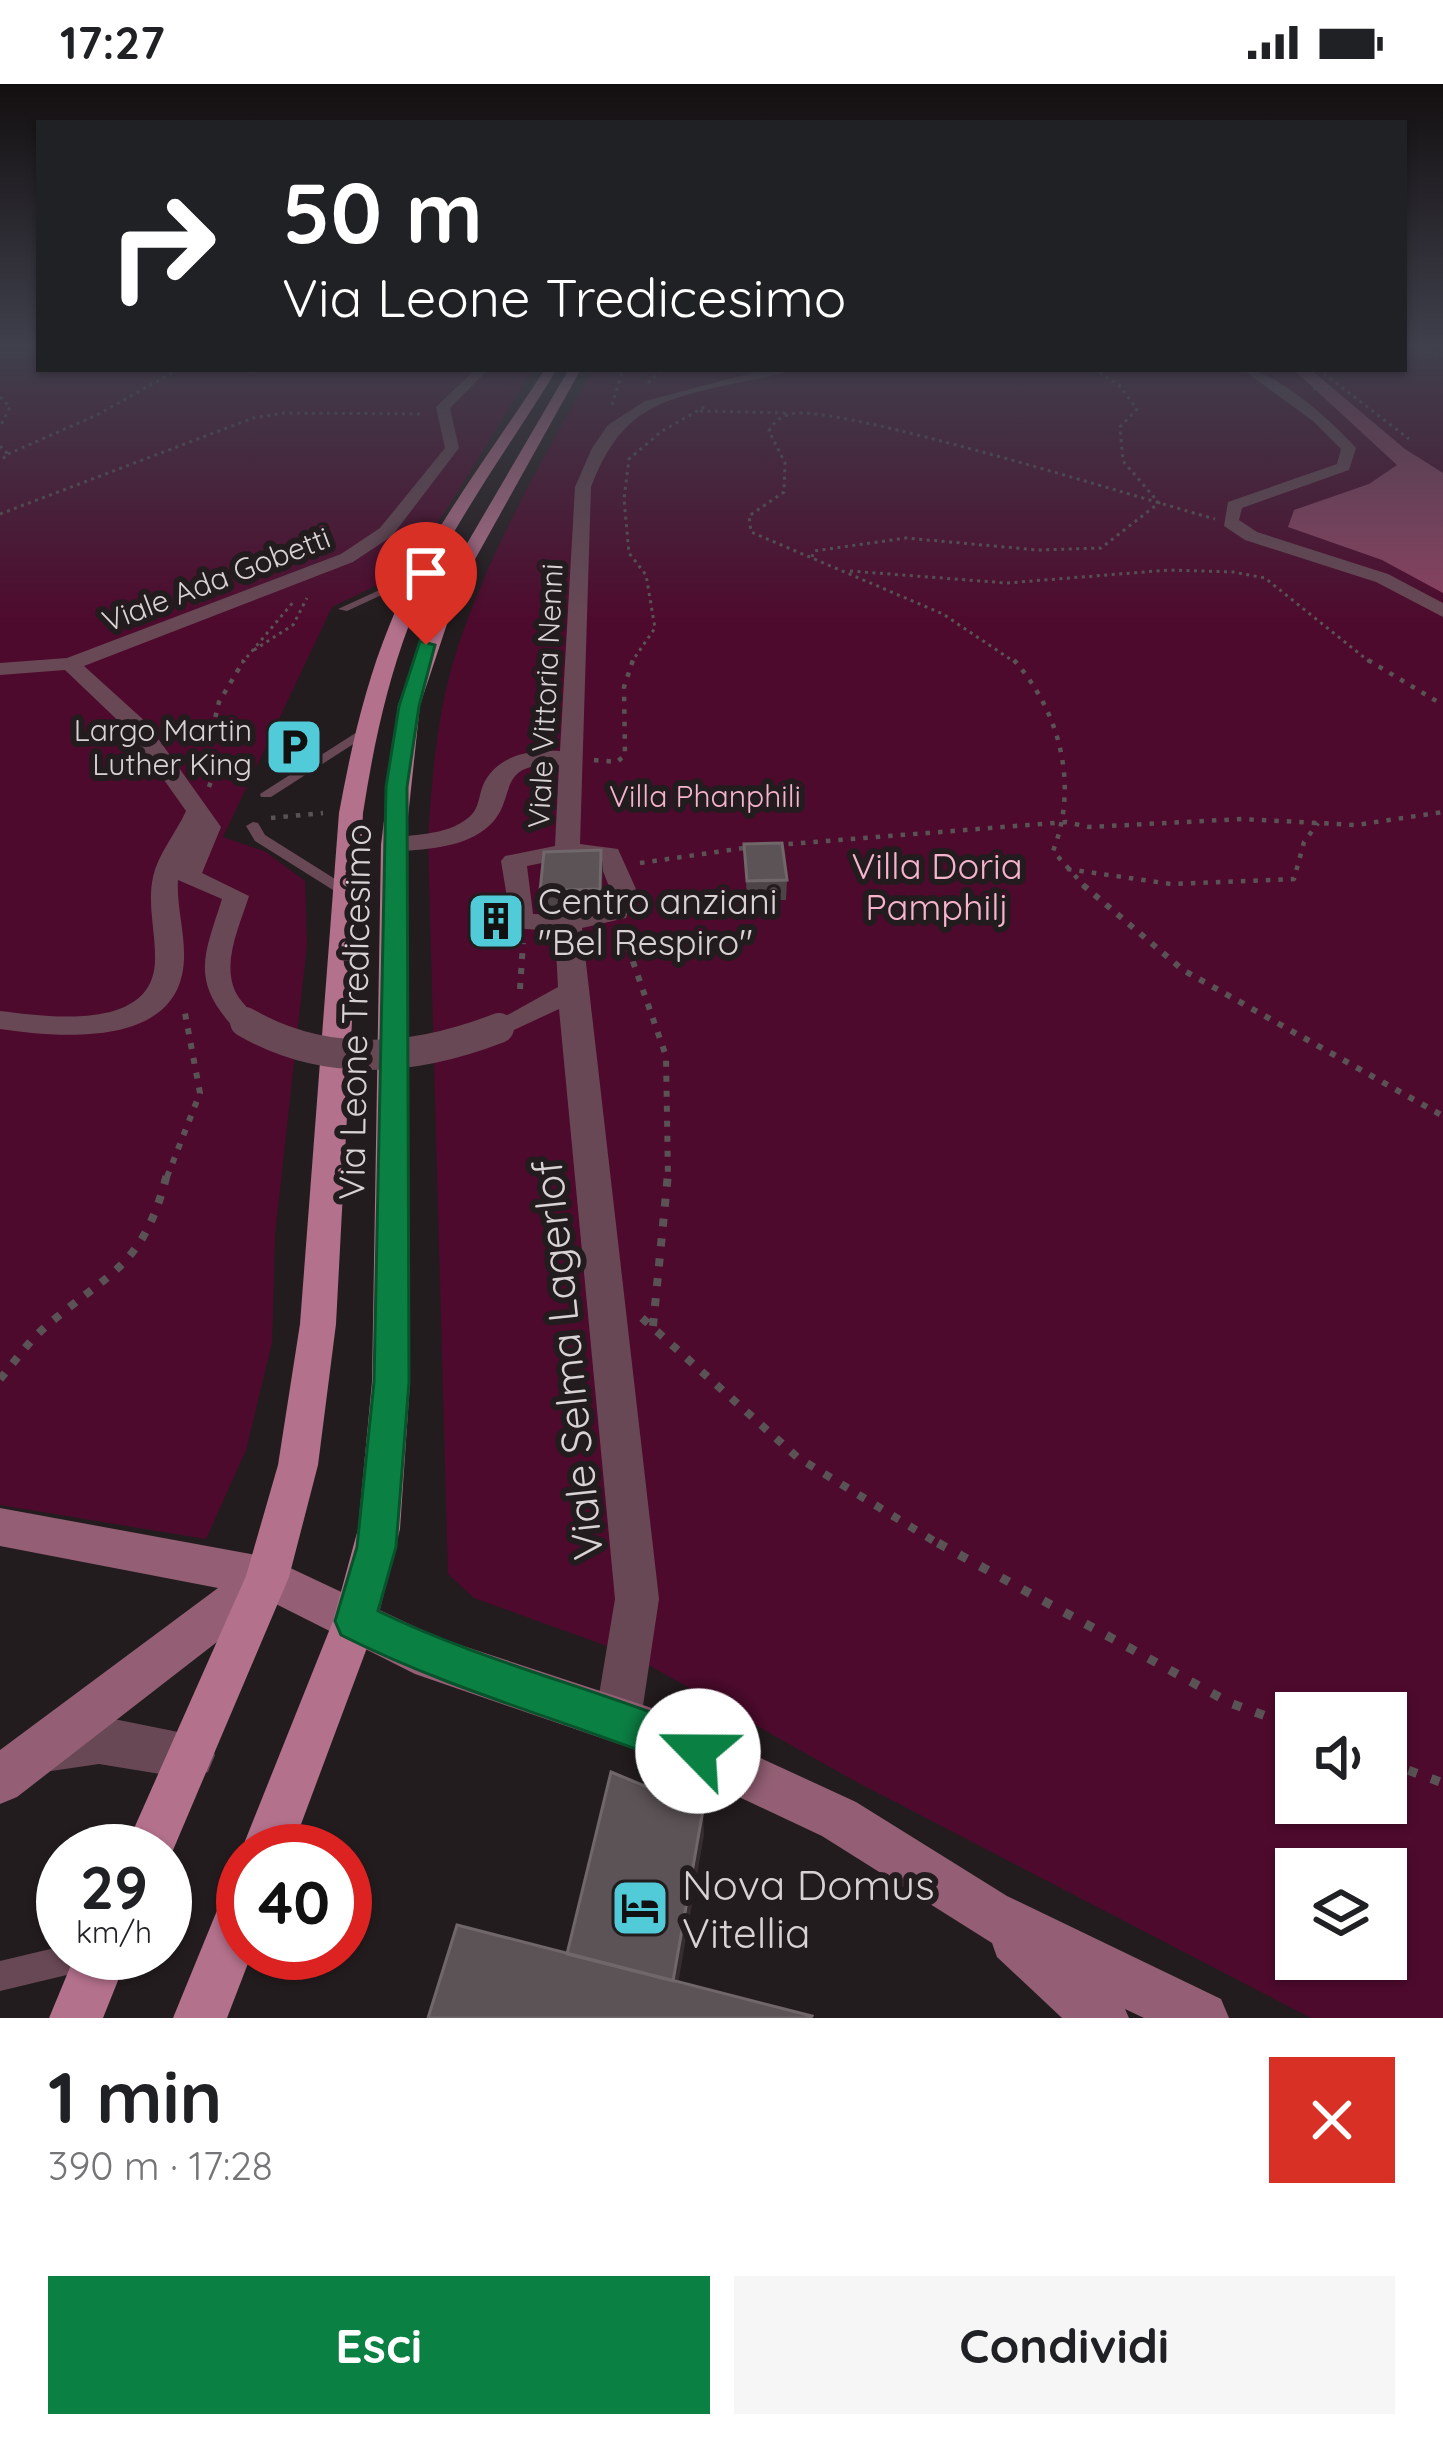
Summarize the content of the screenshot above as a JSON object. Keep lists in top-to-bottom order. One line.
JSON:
{"streets":{"main road":["Via Leone Tredicesimo"],"street":["Viale Ada Gobetti","Viale Vittoria Nenni","Viale Selma Lagerlof"]},"parks":["Villa Phanphili","Villa Doria Pamphilj"],"places":{"parking":["Largo Martin Luther King"],"building":["Centro anziani \"Bel Respiro\""],"hotel":["Nova Domus Vitellia"]},"page":{"status":"17:27","turn":["50 m","Via Leone Tredicesimo"],"speed":"29 km/h","limit":"40","heading":["1 min","390 m · 17:28"],"buttons":["Esci","Condividi"]}}
